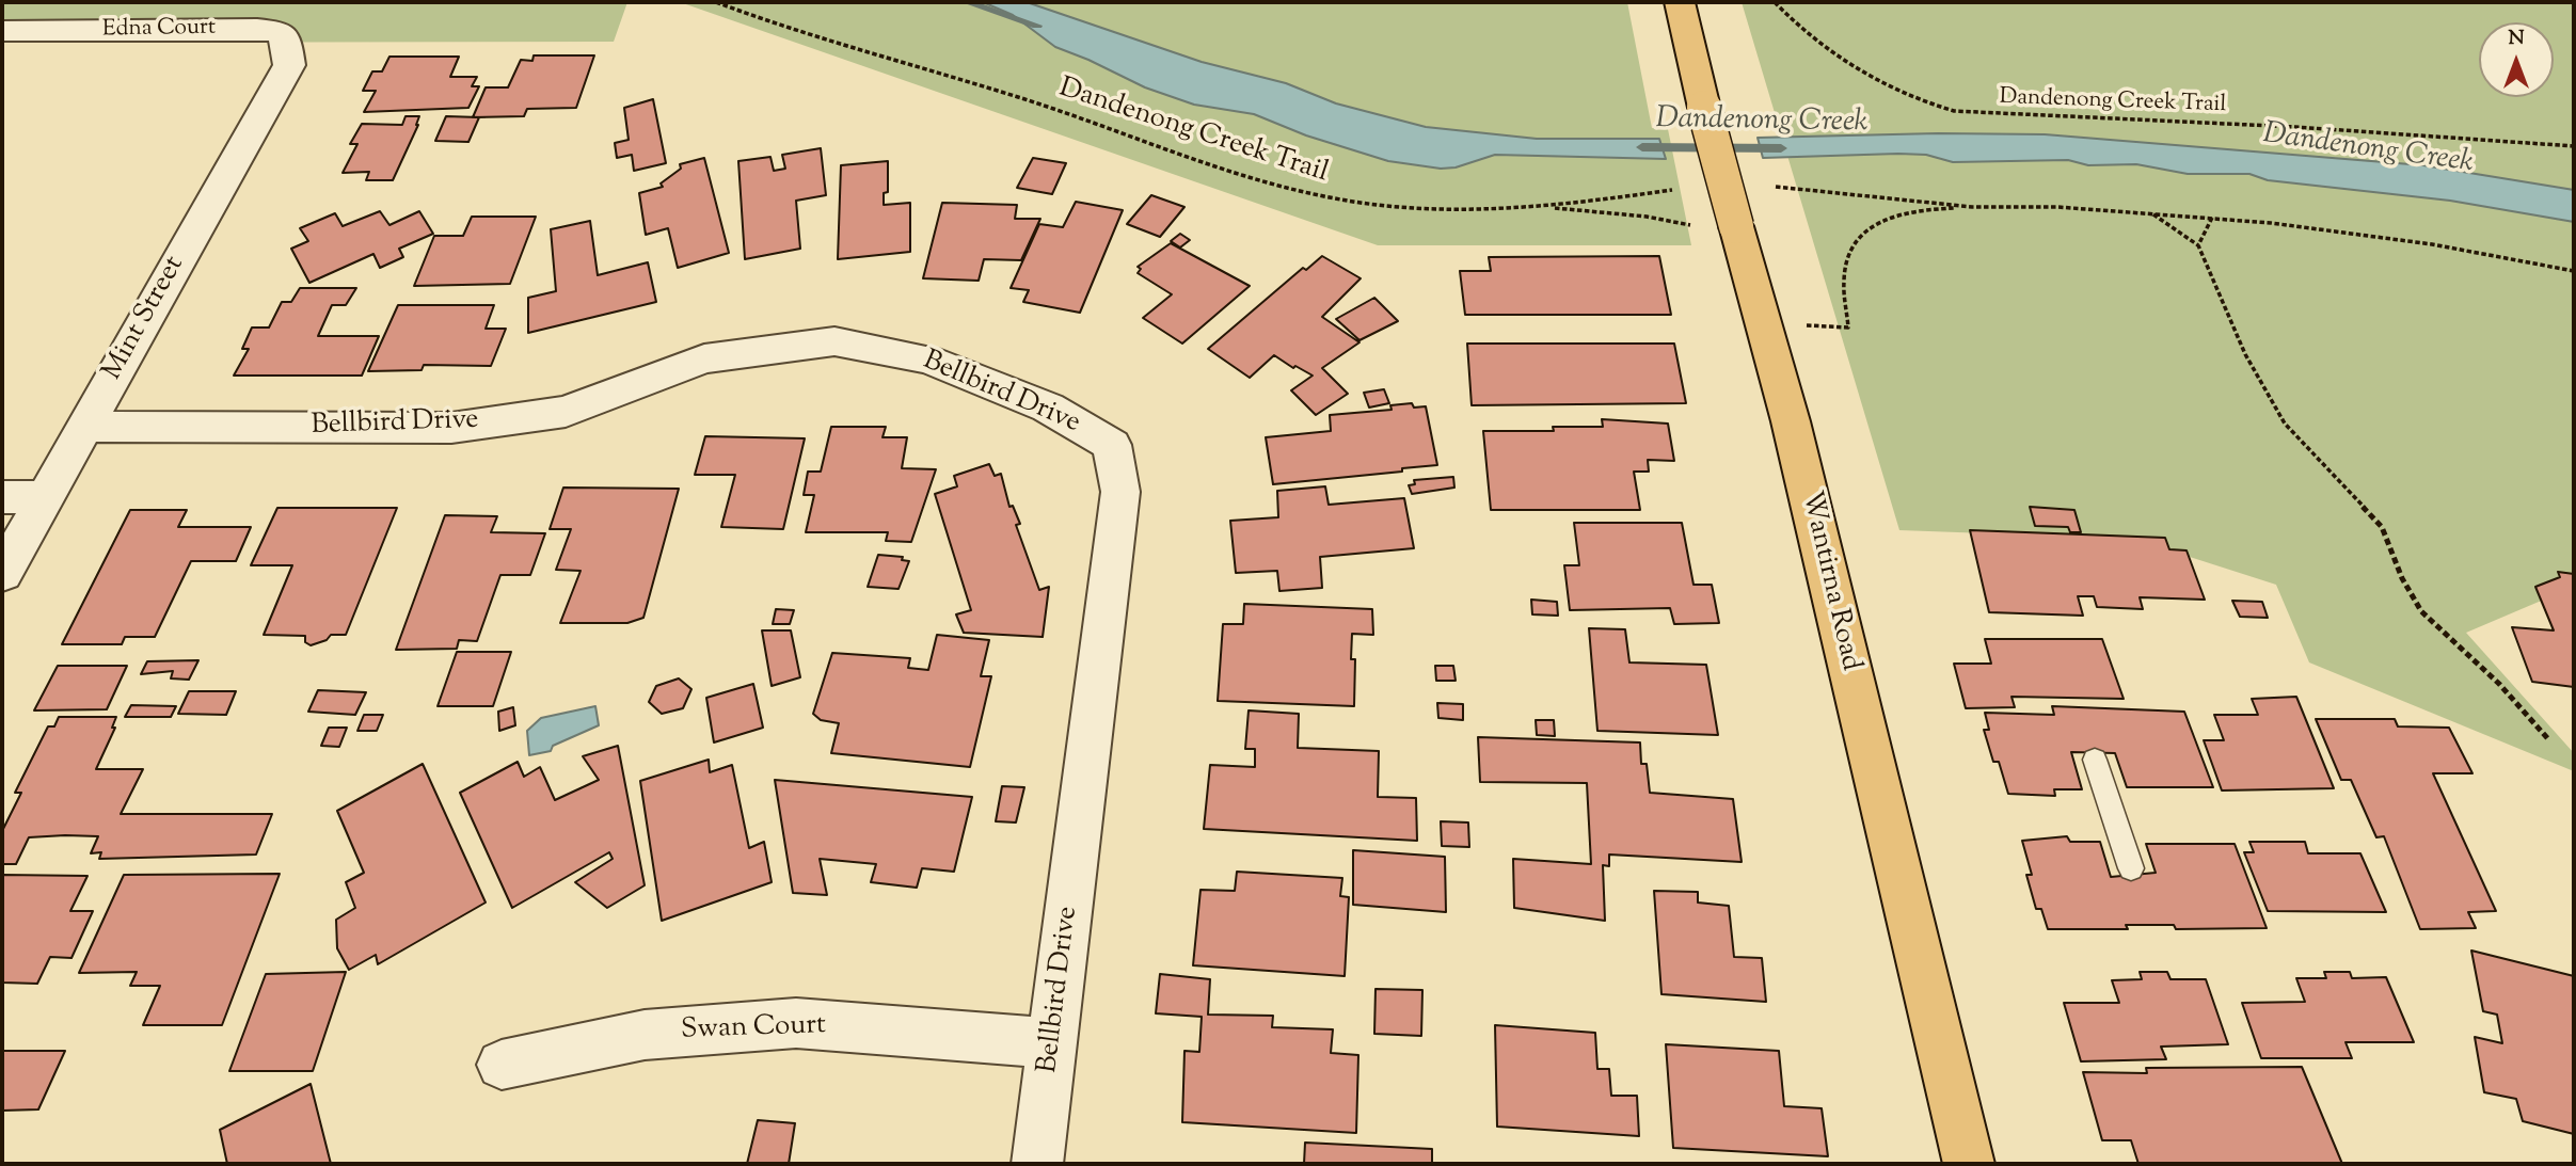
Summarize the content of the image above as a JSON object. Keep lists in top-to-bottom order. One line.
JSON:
{"streets":{"main road":["Wantirna Road"],"street":["Edna Court","Mint Street","Bellbird Drive","Swan Court"],"path":["Dandenong Creek Trail"]},"crossings":[["Edna Court","Mint Street"],["Mint Street","Bellbird Drive"],["Bellbird Drive","Swan Court"]],"water":["Dandenong Creek"],"north":"top"}
